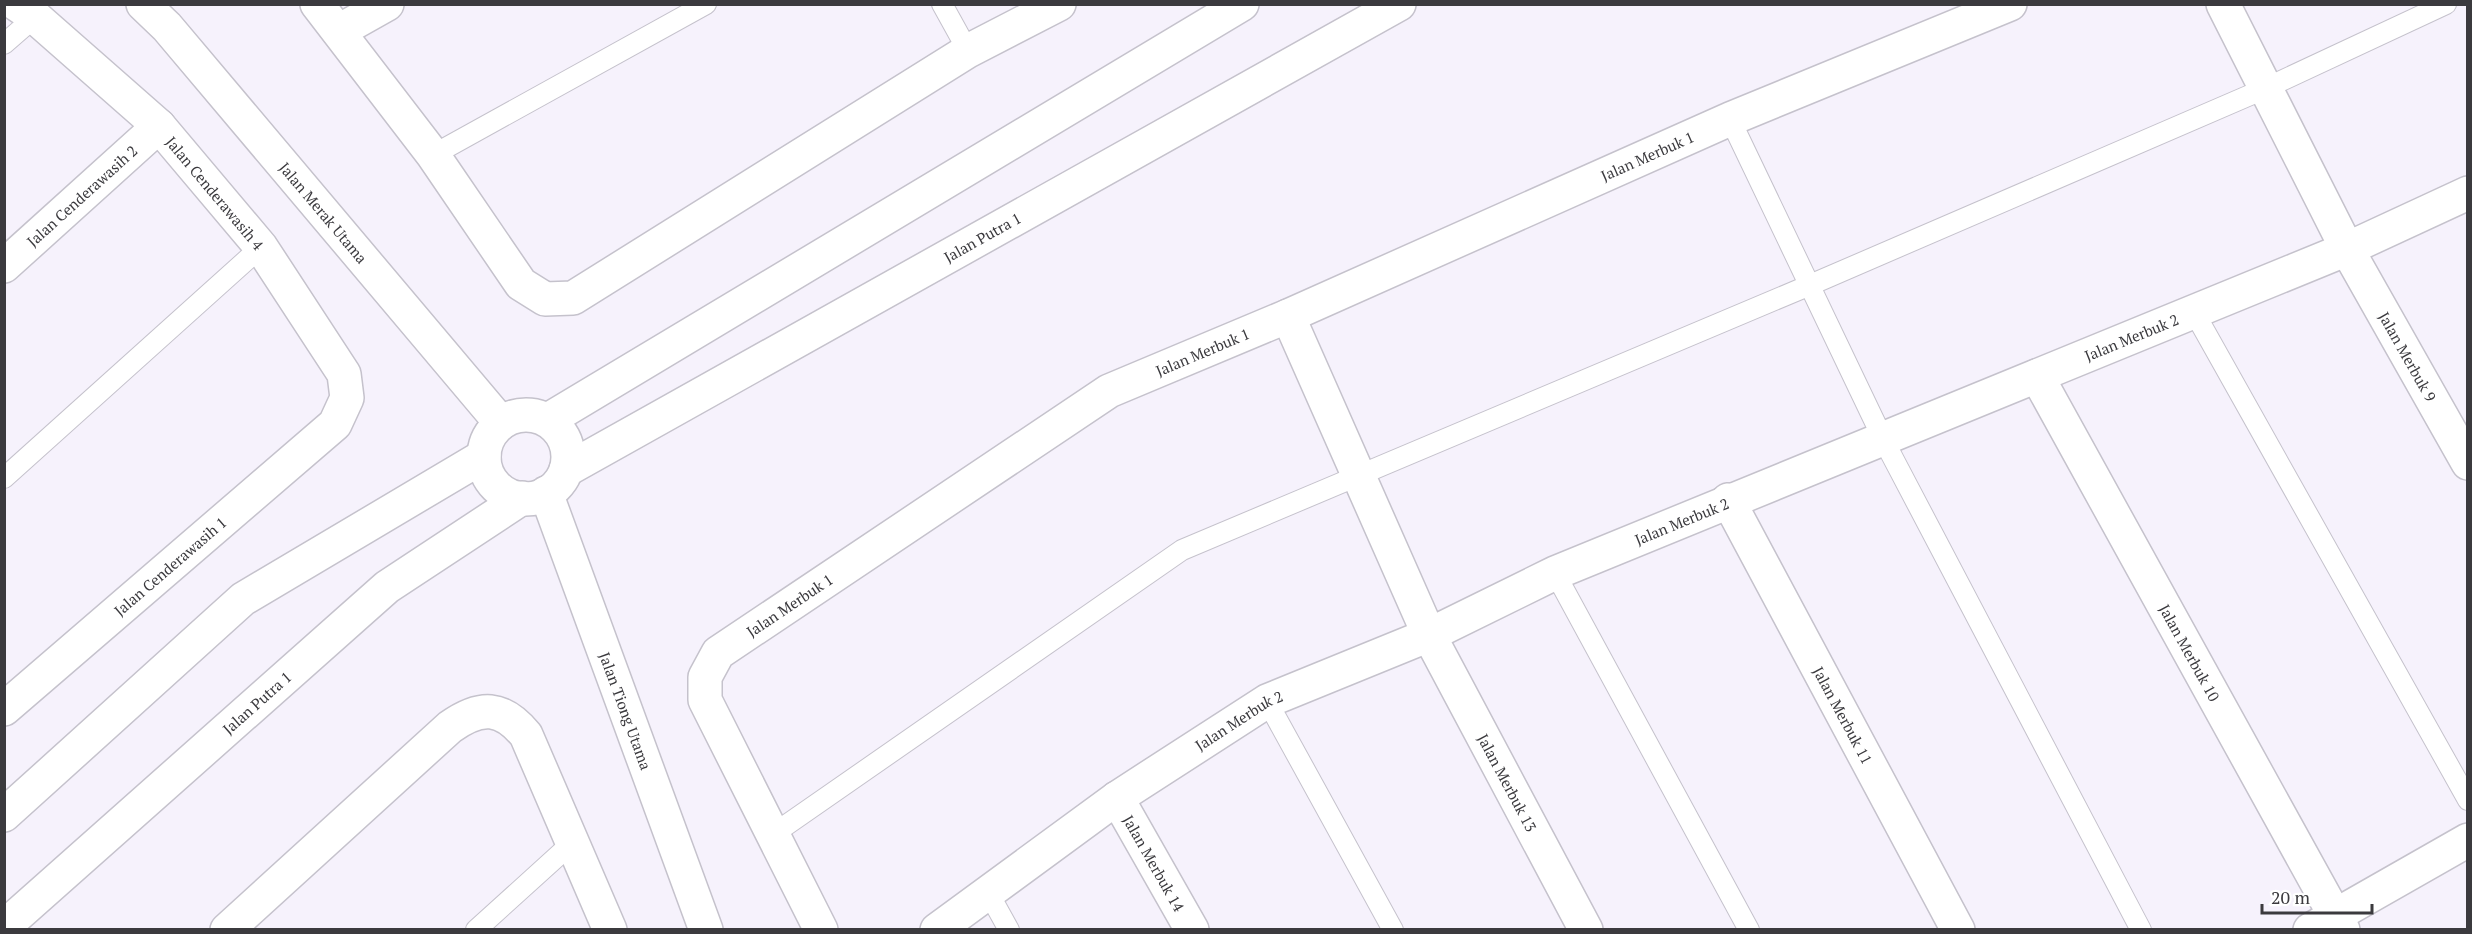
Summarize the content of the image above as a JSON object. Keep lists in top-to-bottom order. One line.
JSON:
{"streets":{"street":["Jalan Merbuk 1","Jalan Cenderawasih 4","Jalan Cenderawasih 2","Jalan Merak Utama","Jalan Putra 1","Jalan Merbuk 2","Jalan Merbuk 9","Jalan Cenderawasih 1","Jalan Merbuk 10","Jalan Tiong Utama","Jalan Merbuk 11","Jalan Merbuk 13","Jalan Merbuk 14"]},"crossings":[["Jalan Merbuk 1","Jalan Merbuk 13"],["Jalan Cenderawasih 4","Jalan Cenderawasih 2"],["Jalan Cenderawasih 4","Jalan Cenderawasih 1"],["Jalan Merak Utama","Jalan Putra 1"],["Jalan Merak Utama","Jalan Tiong Utama"],["Jalan Putra 1","Jalan Tiong Utama"],["Jalan Merbuk 2","Jalan Merbuk 9"],["Jalan Merbuk 2","Jalan Merbuk 10"],["Jalan Merbuk 2","Jalan Merbuk 11"],["Jalan Merbuk 2","Jalan Merbuk 13"],["Jalan Merbuk 2","Jalan Merbuk 14"]],"scale_bar":"20 m"}
